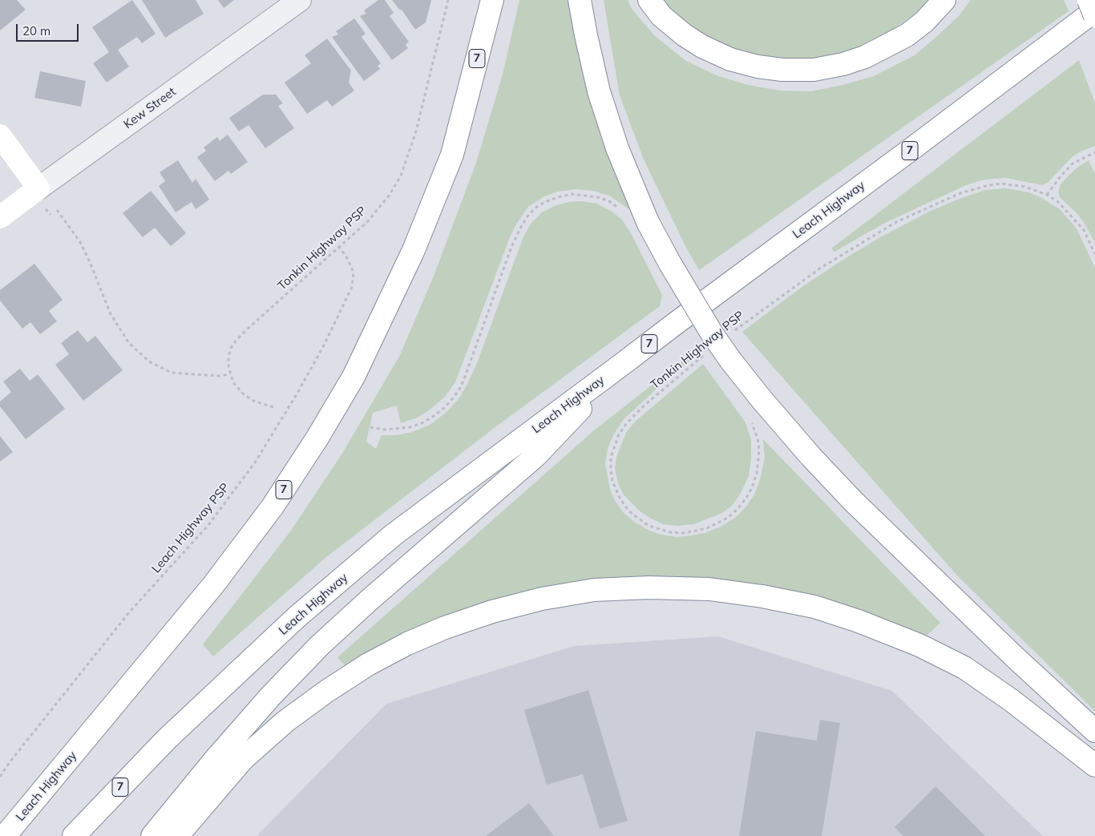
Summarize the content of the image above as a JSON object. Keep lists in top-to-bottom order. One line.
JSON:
{"streets":{"main road":["7","Kew Street","Leach Highway"],"path":["Tonkin Highway PSP","Leach Highway PSP"]},"crossings":[["Tonkin Highway PSP","Leach Highway PSP"]],"scale_bar":"20 m"}
